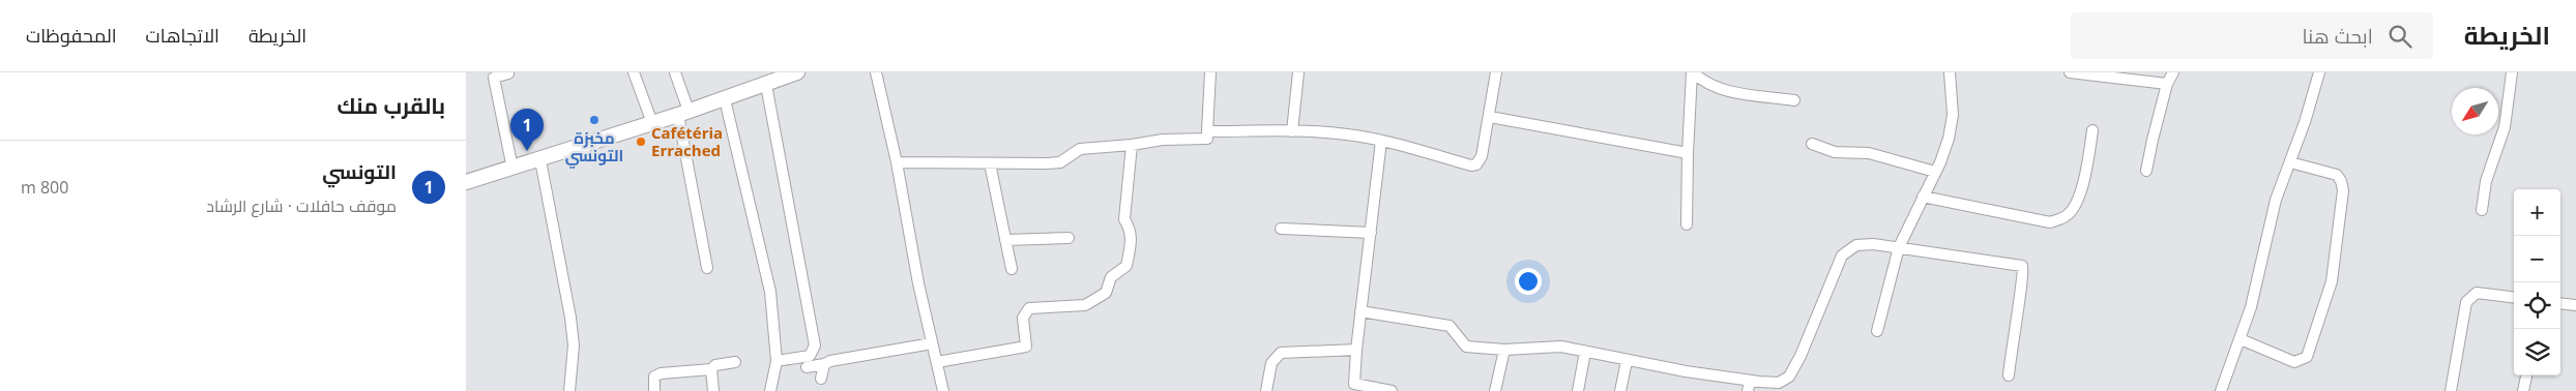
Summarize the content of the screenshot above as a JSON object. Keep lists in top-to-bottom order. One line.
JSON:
{"places":["مخبزة التونسي","Cafétéria Errached"],"north":"bottom left","page":{"header":"الخريطة","search":"ابحث هنا","nav":["الخريطة","الاتجاهات","المحفوظات"],"heading":"بالقرب منك","pins":"1","list":[{"mark":"1","name":"التونسي","note":"موقف حافلات · شارع الرشاد","value":"800 m"}],"map_buttons":["+","−"]}}
